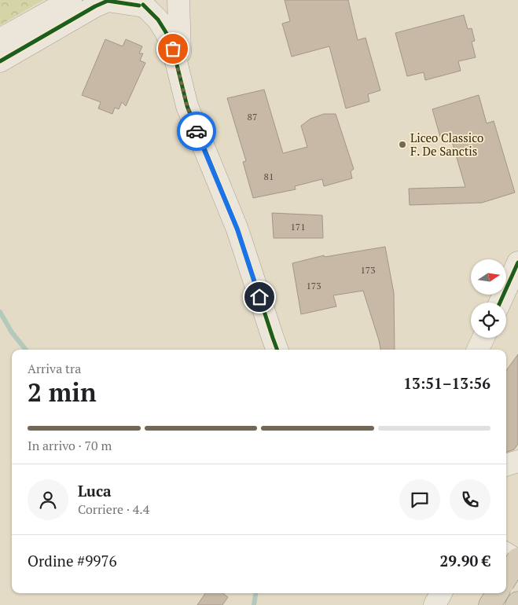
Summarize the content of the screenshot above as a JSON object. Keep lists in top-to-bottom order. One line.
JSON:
{"places":["Liceo Classico F. De Sanctis"],"house_numbers":["87","81","171","173","173"],"north":"right","page":{"heading":["2 min","Arriva tra","13:51–13:56"],"panel":["Luca","Corriere · 4.4","Ordine #9976","29.90 €"],"bar":"In arrivo · 70 m"}}
